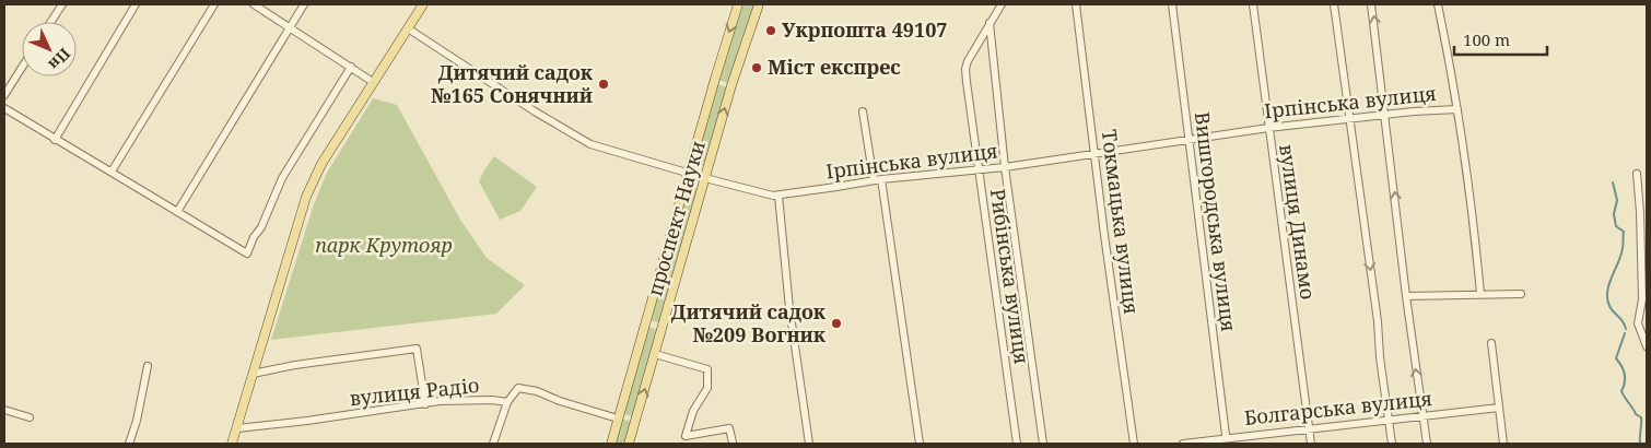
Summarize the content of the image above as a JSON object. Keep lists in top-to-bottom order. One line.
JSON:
{"streets":{"main road":["проспект Науки"],"street":["Ірпінська вулиця","Токмацька вулиця","Вишгородська вулиця","вулиця Динамо","Рибінська вулиця","вулиця Радіо","Болгарська вулиця"]},"crossings":[["Ірпінська вулиця","проспект Науки"],["Ірпінська вулиця","Токмацька вулиця"],["Ірпінська вулиця","Вишгородська вулиця"],["Ірпінська вулиця","вулиця Динамо"],["Ірпінська вулиця","Рибінська вулиця"],["проспект Науки","вулиця Радіо"],["Вишгородська вулиця","Болгарська вулиця"],["вулиця Динамо","Болгарська вулиця"]],"parks":["парк Крутояр"],"places":["Укрпошта 49107","Міст експрес","Дитячий садок №165 Сонячний","Дитячий садок №209 Вогник"],"scale_bar":"100 m","north":"bottom right"}
